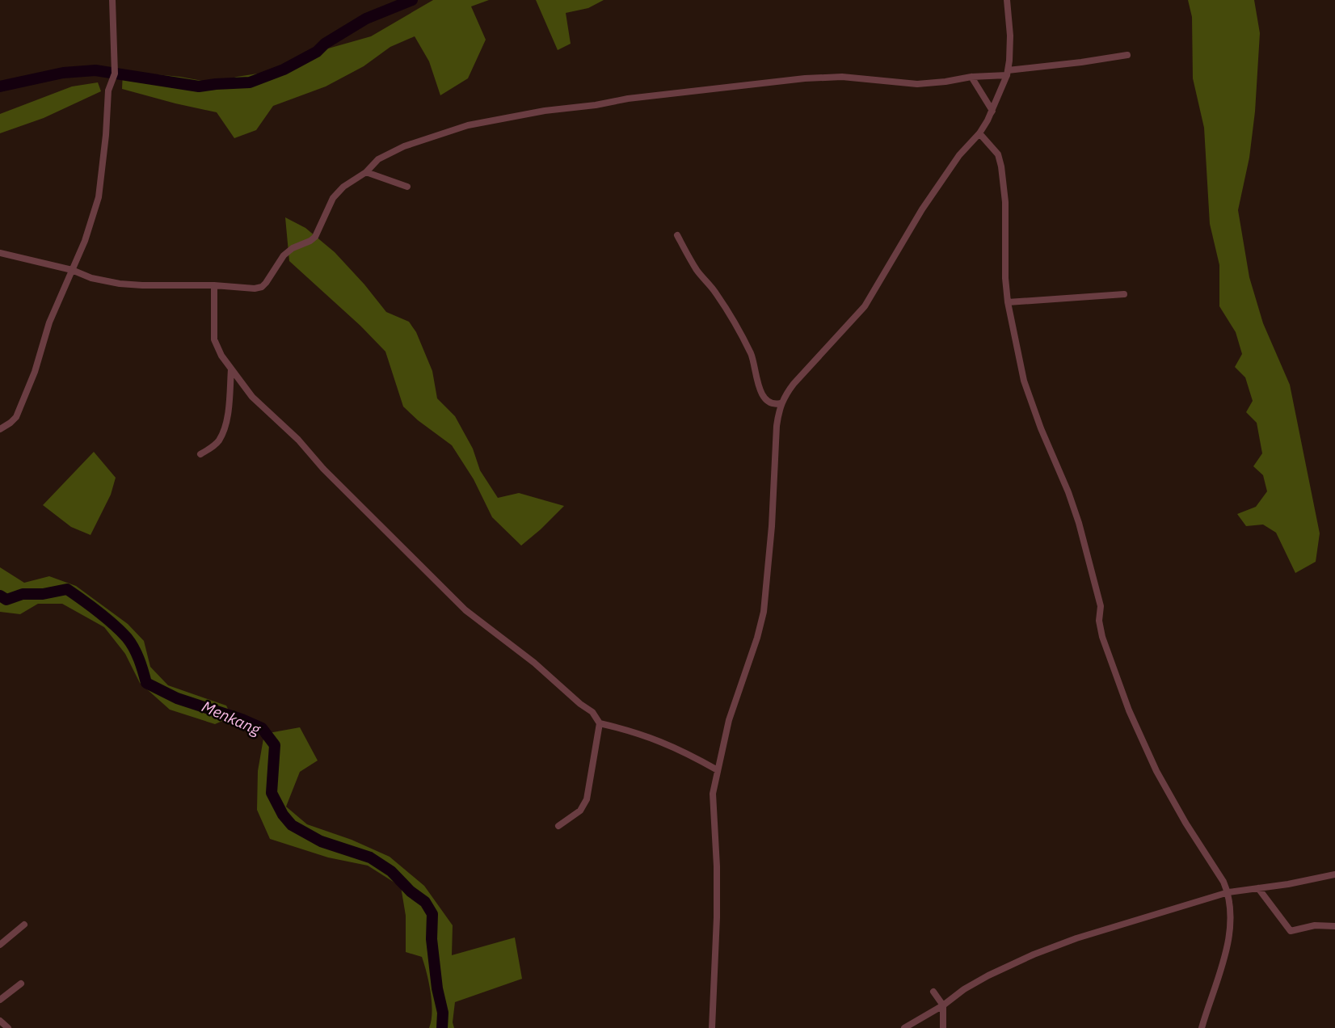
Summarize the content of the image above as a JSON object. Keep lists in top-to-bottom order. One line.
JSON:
{"water":["Menkang"]}
